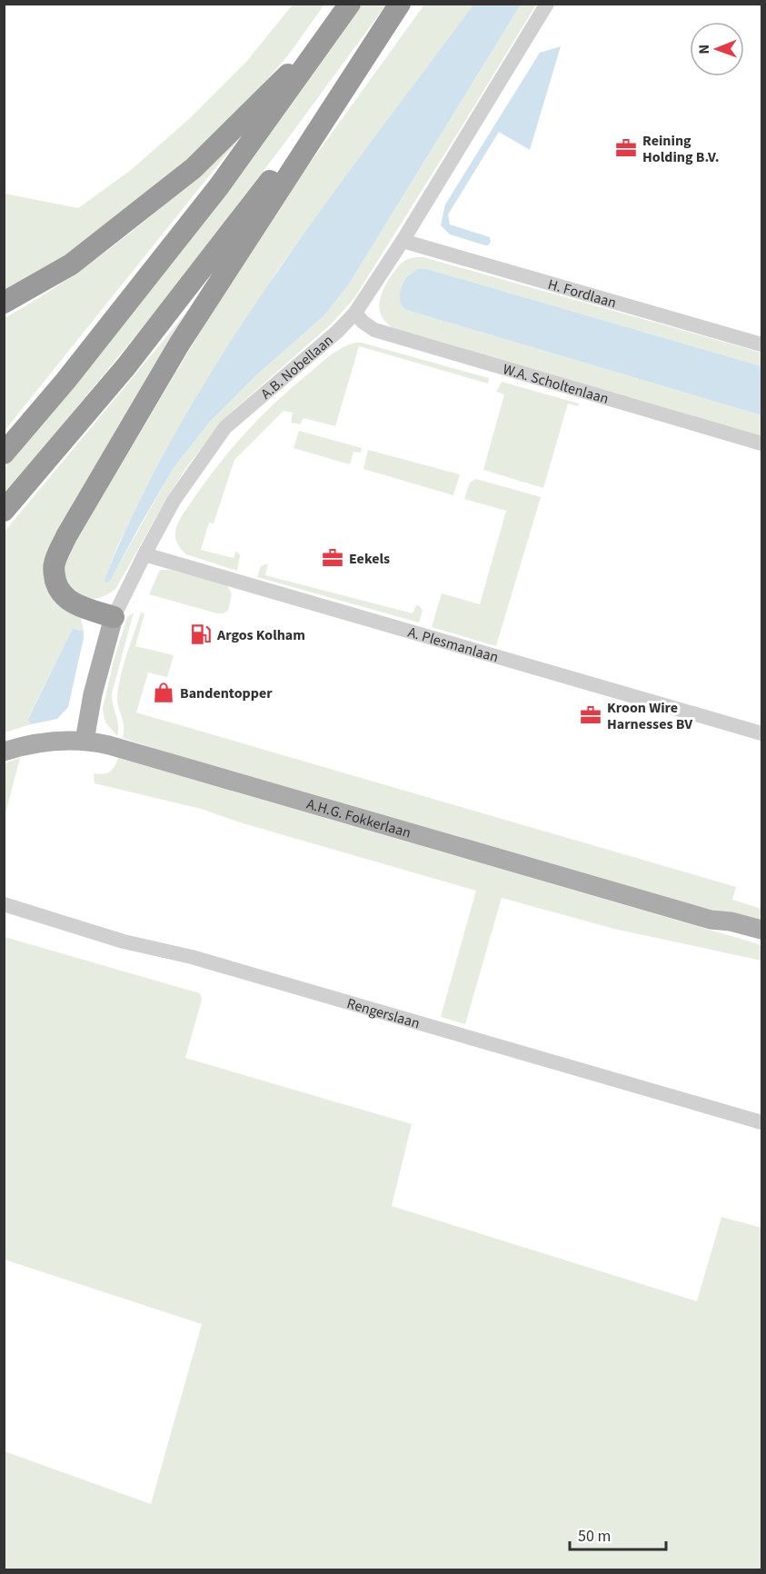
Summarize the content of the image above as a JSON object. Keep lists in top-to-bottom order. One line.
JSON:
{"streets":{"main road":["A.B. Nobellaan","A.H.G. Fokkerlaan"],"street":["H. Fordlaan","W.A. Scholtenlaan","A. Plesmanlaan","Rengerslaan"]},"crossings":[["H. Fordlaan","A.B. Nobellaan"],["A.B. Nobellaan","W.A. Scholtenlaan"],["A.B. Nobellaan","A. Plesmanlaan"],["A.B. Nobellaan","A.H.G. Fokkerlaan"]],"places":{"office":["Reining Holding B.V.","Eekels","Kroon Wire Harnesses BV"],"fuel station":["Argos Kolham"],"shop":["Bandentopper"]},"scale_bar":"50 m","north":"left"}
